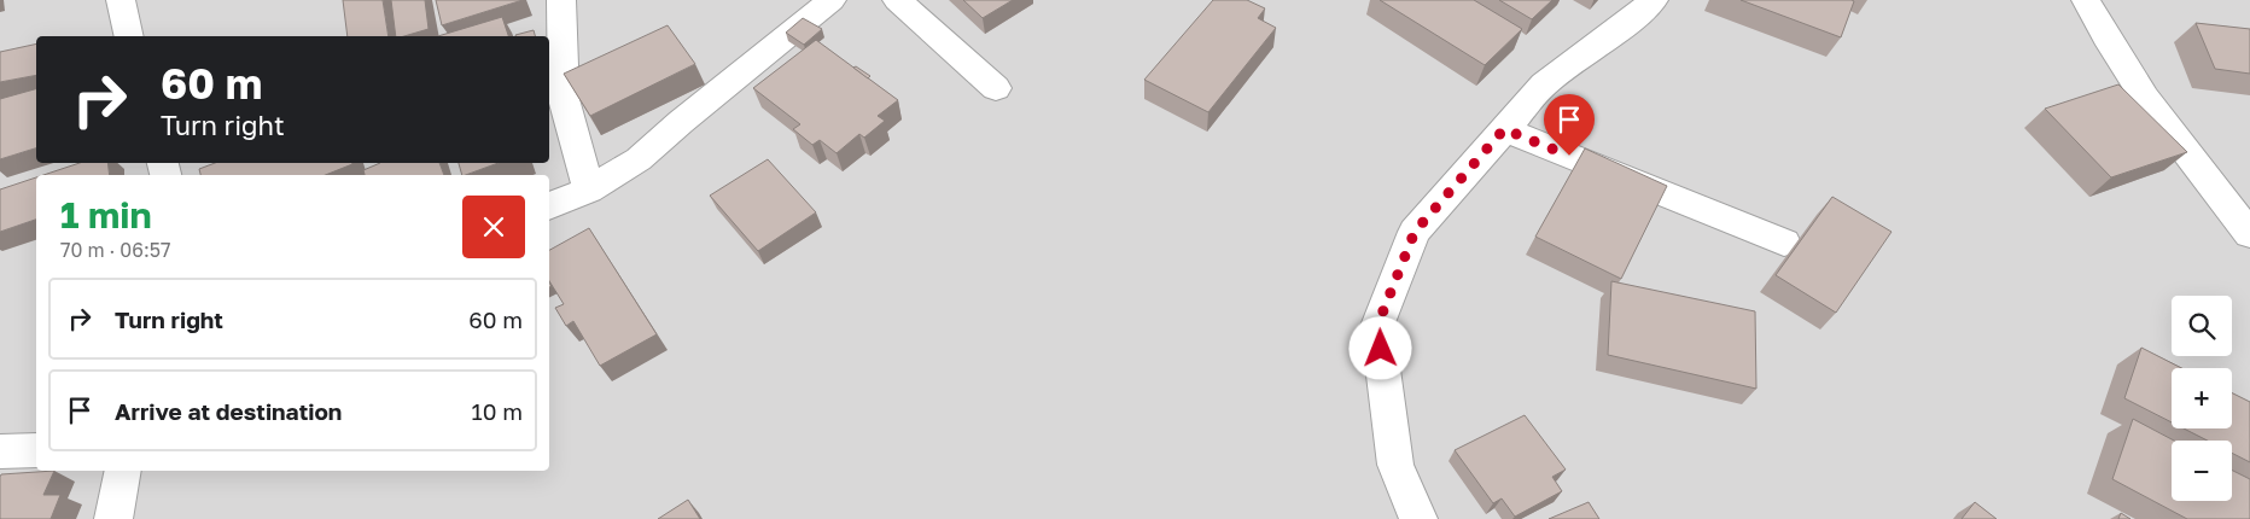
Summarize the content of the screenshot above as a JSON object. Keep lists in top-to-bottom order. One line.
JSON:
{"page":{"turn":["60 m","Turn right"],"heading":["1 min","70 m · 06:57"],"list":[{"name":"Turn right","value":"60 m"},{"name":"Arrive at destination","value":"10 m"}],"map_buttons":["+","−"]}}
